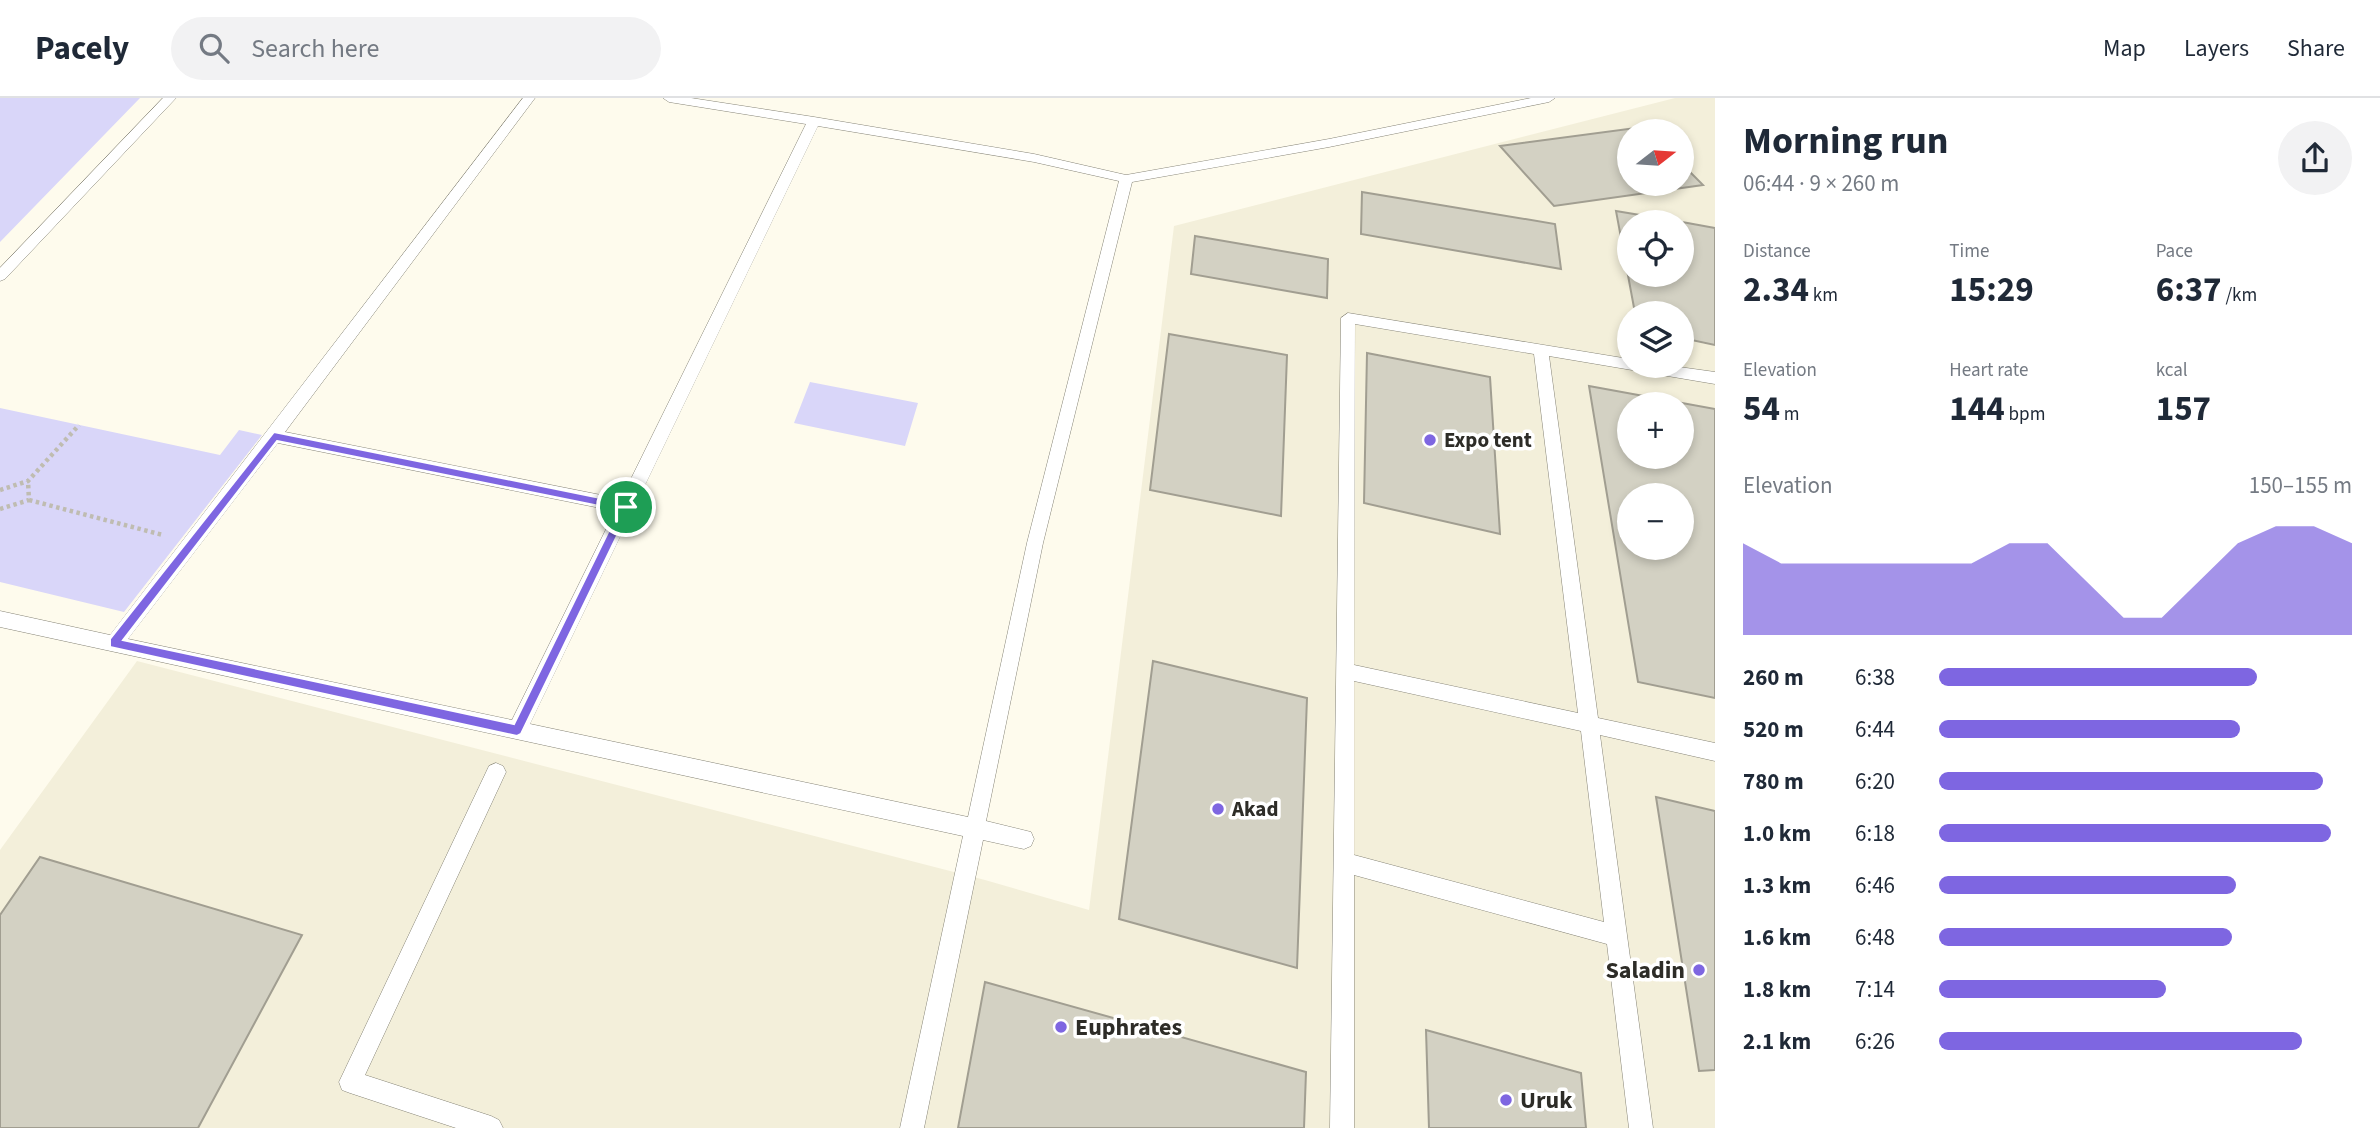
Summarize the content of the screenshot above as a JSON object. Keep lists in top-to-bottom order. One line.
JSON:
{"places":["Expo tent","Akad","Saladin","Euphrates","Uruk"],"north":"right","page":{"header":"Pacely","search":"Search here","nav":["Map","Layers","Share"],"heading":["Morning run","06:44 · 9 × 260 m"],"map_buttons":["+","−"],"stats":[["Distance","2.34 km"],["Time","15:29"],["Pace","6:37 /km"],["Elevation","54 m"],["Heart rate","144 bpm"],["kcal","157"]],"chart":["Elevation","150–155 m"],"list":[{"name":"260 m","note":"6:38"},{"name":"520 m","note":"6:44"},{"name":"780 m","note":"6:20"},{"name":"1.0 km","note":"6:18"},{"name":"1.3 km","note":"6:46"},{"name":"1.6 km","note":"6:48"},{"name":"1.8 km","note":"7:14"},{"name":"2.1 km","note":"6:26"}]}}
